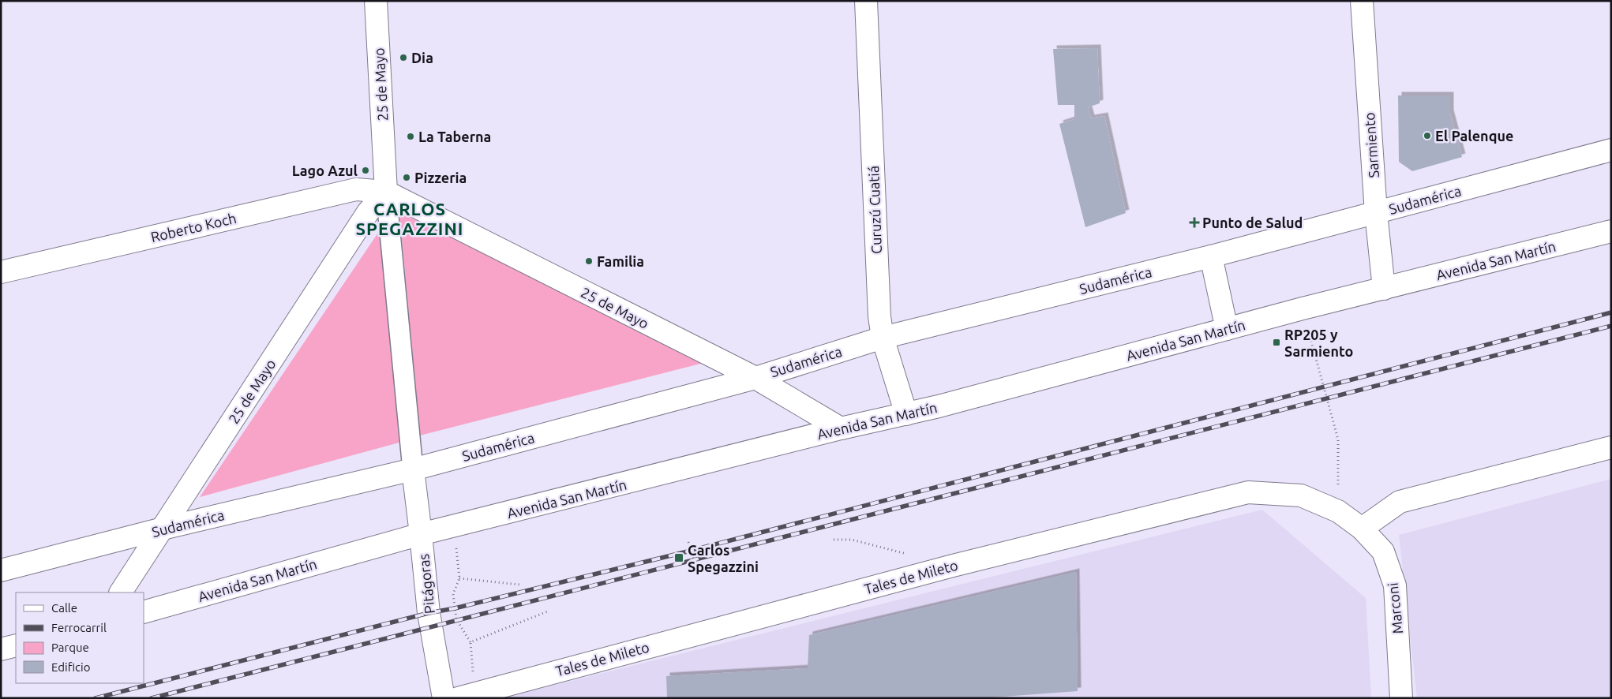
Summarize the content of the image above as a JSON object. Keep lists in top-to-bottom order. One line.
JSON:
{"streets":{"street":["25 de Mayo","Sarmiento","Sudamérica","Curuzú Cuatiá","Roberto Koch","Avenida San Martín","Tales de Mileto","Pitágoras","Marconi"]},"crossings":[["25 de Mayo","Sudamérica"],["25 de Mayo","Roberto Koch"],["25 de Mayo","Avenida San Martín"],["Sarmiento","Sudamérica"],["Sarmiento","Avenida San Martín"],["Sudamérica","Curuzú Cuatiá"],["Sudamérica","Pitágoras"],["Curuzú Cuatiá","Avenida San Martín"],["Avenida San Martín","Pitágoras"],["Tales de Mileto","Marconi"]],"districts":["CARLOS SPEGAZZINI"],"places":{"other":["Dia","El Palenque","La Taberna","Lago Azul","Pizzeria","Familia"],"health":["Punto de Salud"],"transit":["RP205 y Sarmiento","Carlos Spegazzini"]},"legend":["Calle","Ferrocarril","Parque","Edificio"]}
